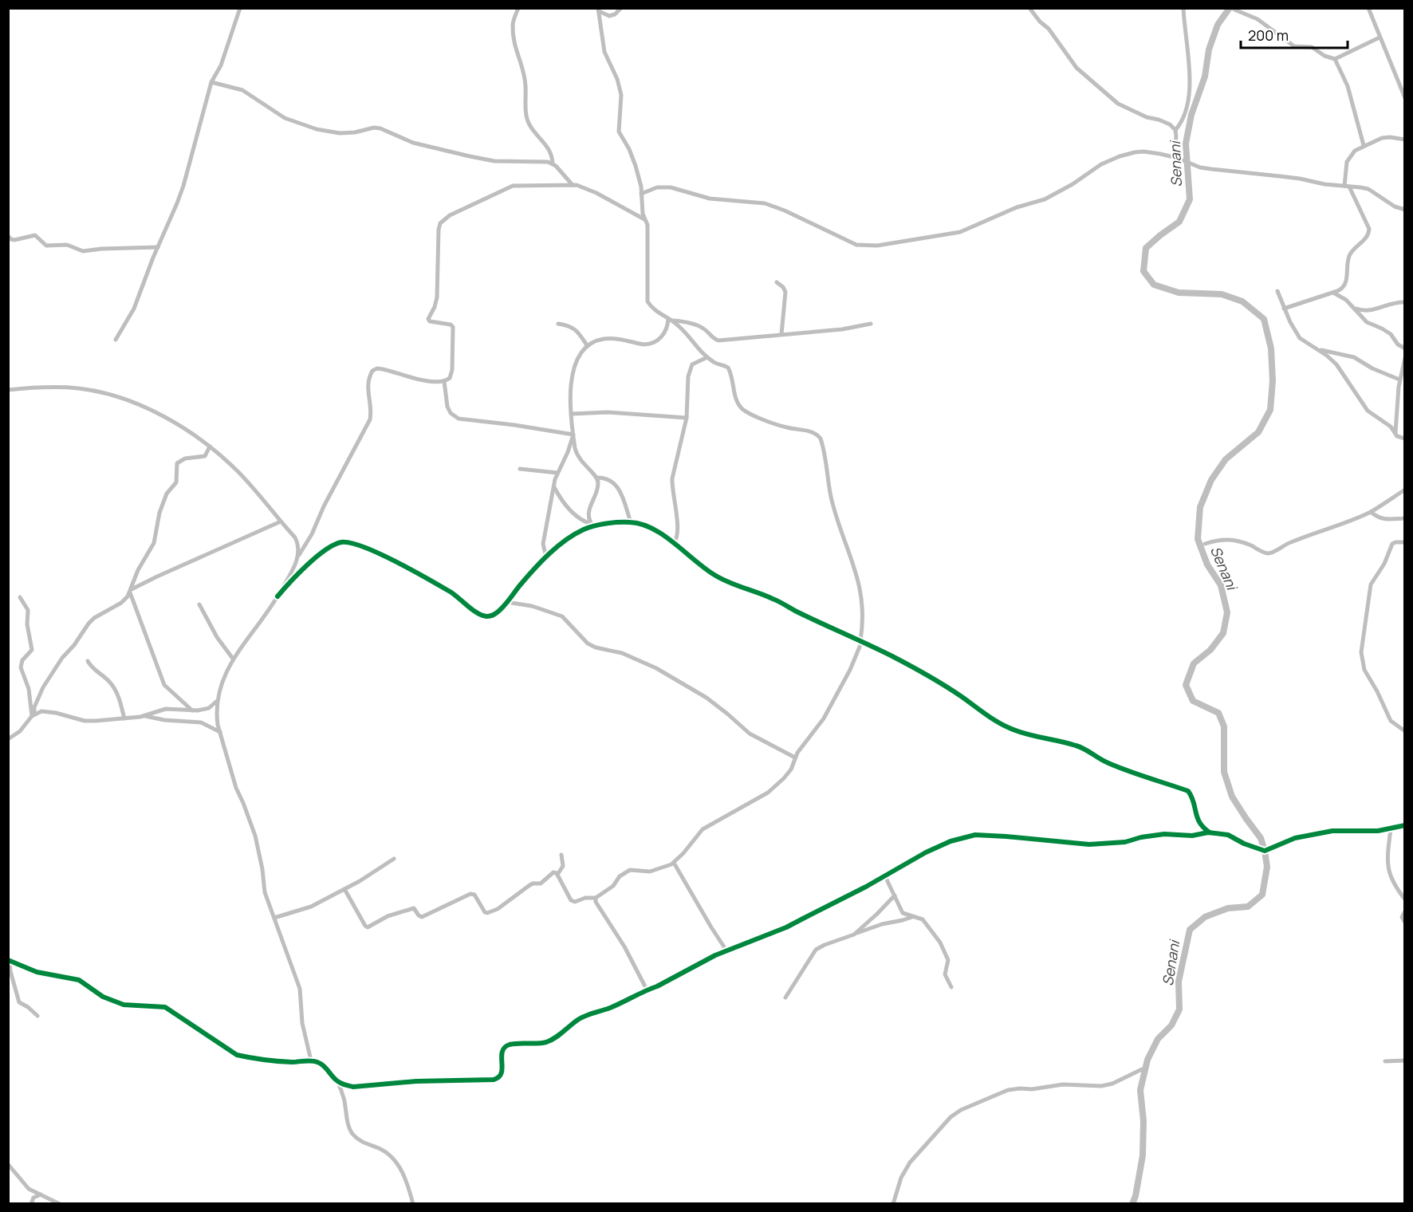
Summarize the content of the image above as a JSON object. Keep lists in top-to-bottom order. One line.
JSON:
{"water":["Senani"],"scale_bar":"200 m"}
